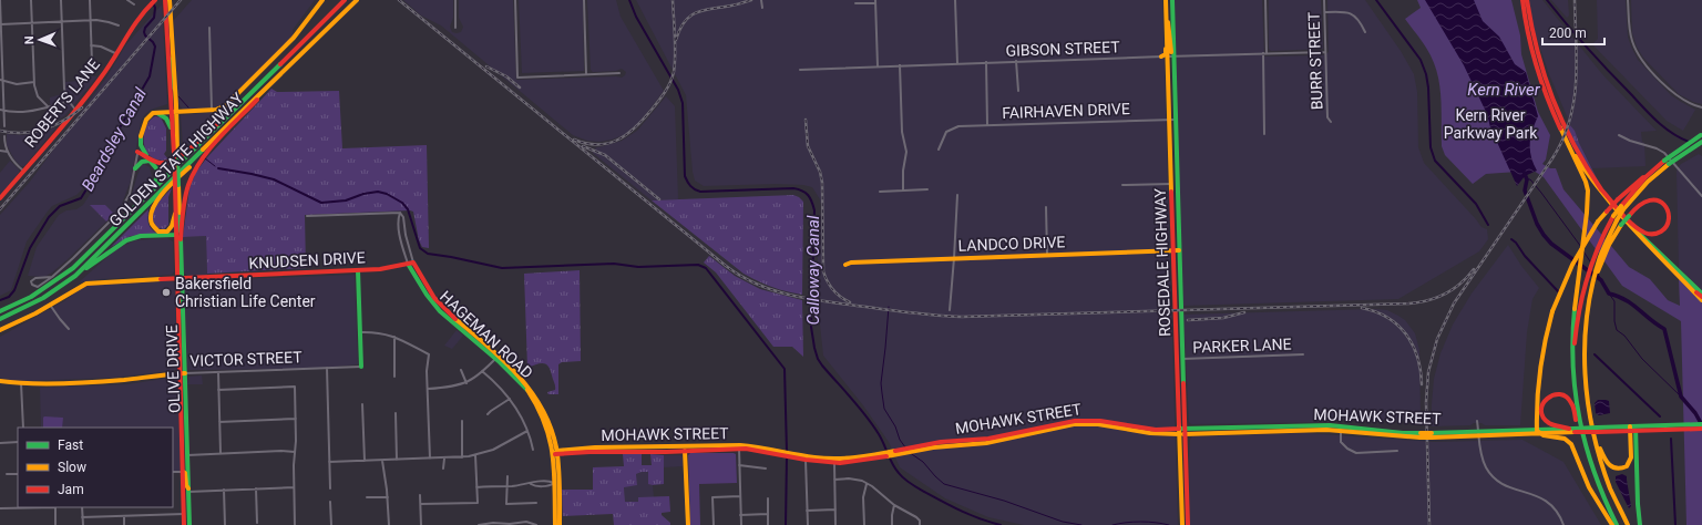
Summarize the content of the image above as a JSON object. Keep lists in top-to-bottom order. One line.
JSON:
{"streets":{"main road":["ROBERTS LANE","GOLDEN STATE HIGHWAY","LANDCO DRIVE","KNUDSEN DRIVE","ROSEDALE HIGHWAY","HAGEMAN ROAD","VICTOR STREET","OLIVE DRIVE","MOHAWK STREET"],"street":["GIBSON STREET","BURR STREET","FAIRHAVEN DRIVE","PARKER LANE"]},"crossings":[["GIBSON STREET","BURR STREET"],["GIBSON STREET","ROSEDALE HIGHWAY"],["FAIRHAVEN DRIVE","ROSEDALE HIGHWAY"],["LANDCO DRIVE","ROSEDALE HIGHWAY"],["KNUDSEN DRIVE","HAGEMAN ROAD"],["KNUDSEN DRIVE","OLIVE DRIVE"],["ROSEDALE HIGHWAY","PARKER LANE"],["ROSEDALE HIGHWAY","MOHAWK STREET"],["HAGEMAN ROAD","MOHAWK STREET"],["VICTOR STREET","OLIVE DRIVE"]],"water":["Kern River","Beardsley Canal","Calloway Canal"],"parks":["Kern River Parkway Park"],"places":["Bakersfield Christian Life Center"],"legend":["Fast","Slow","Jam"],"scale_bar":"200 m","north":"left"}
